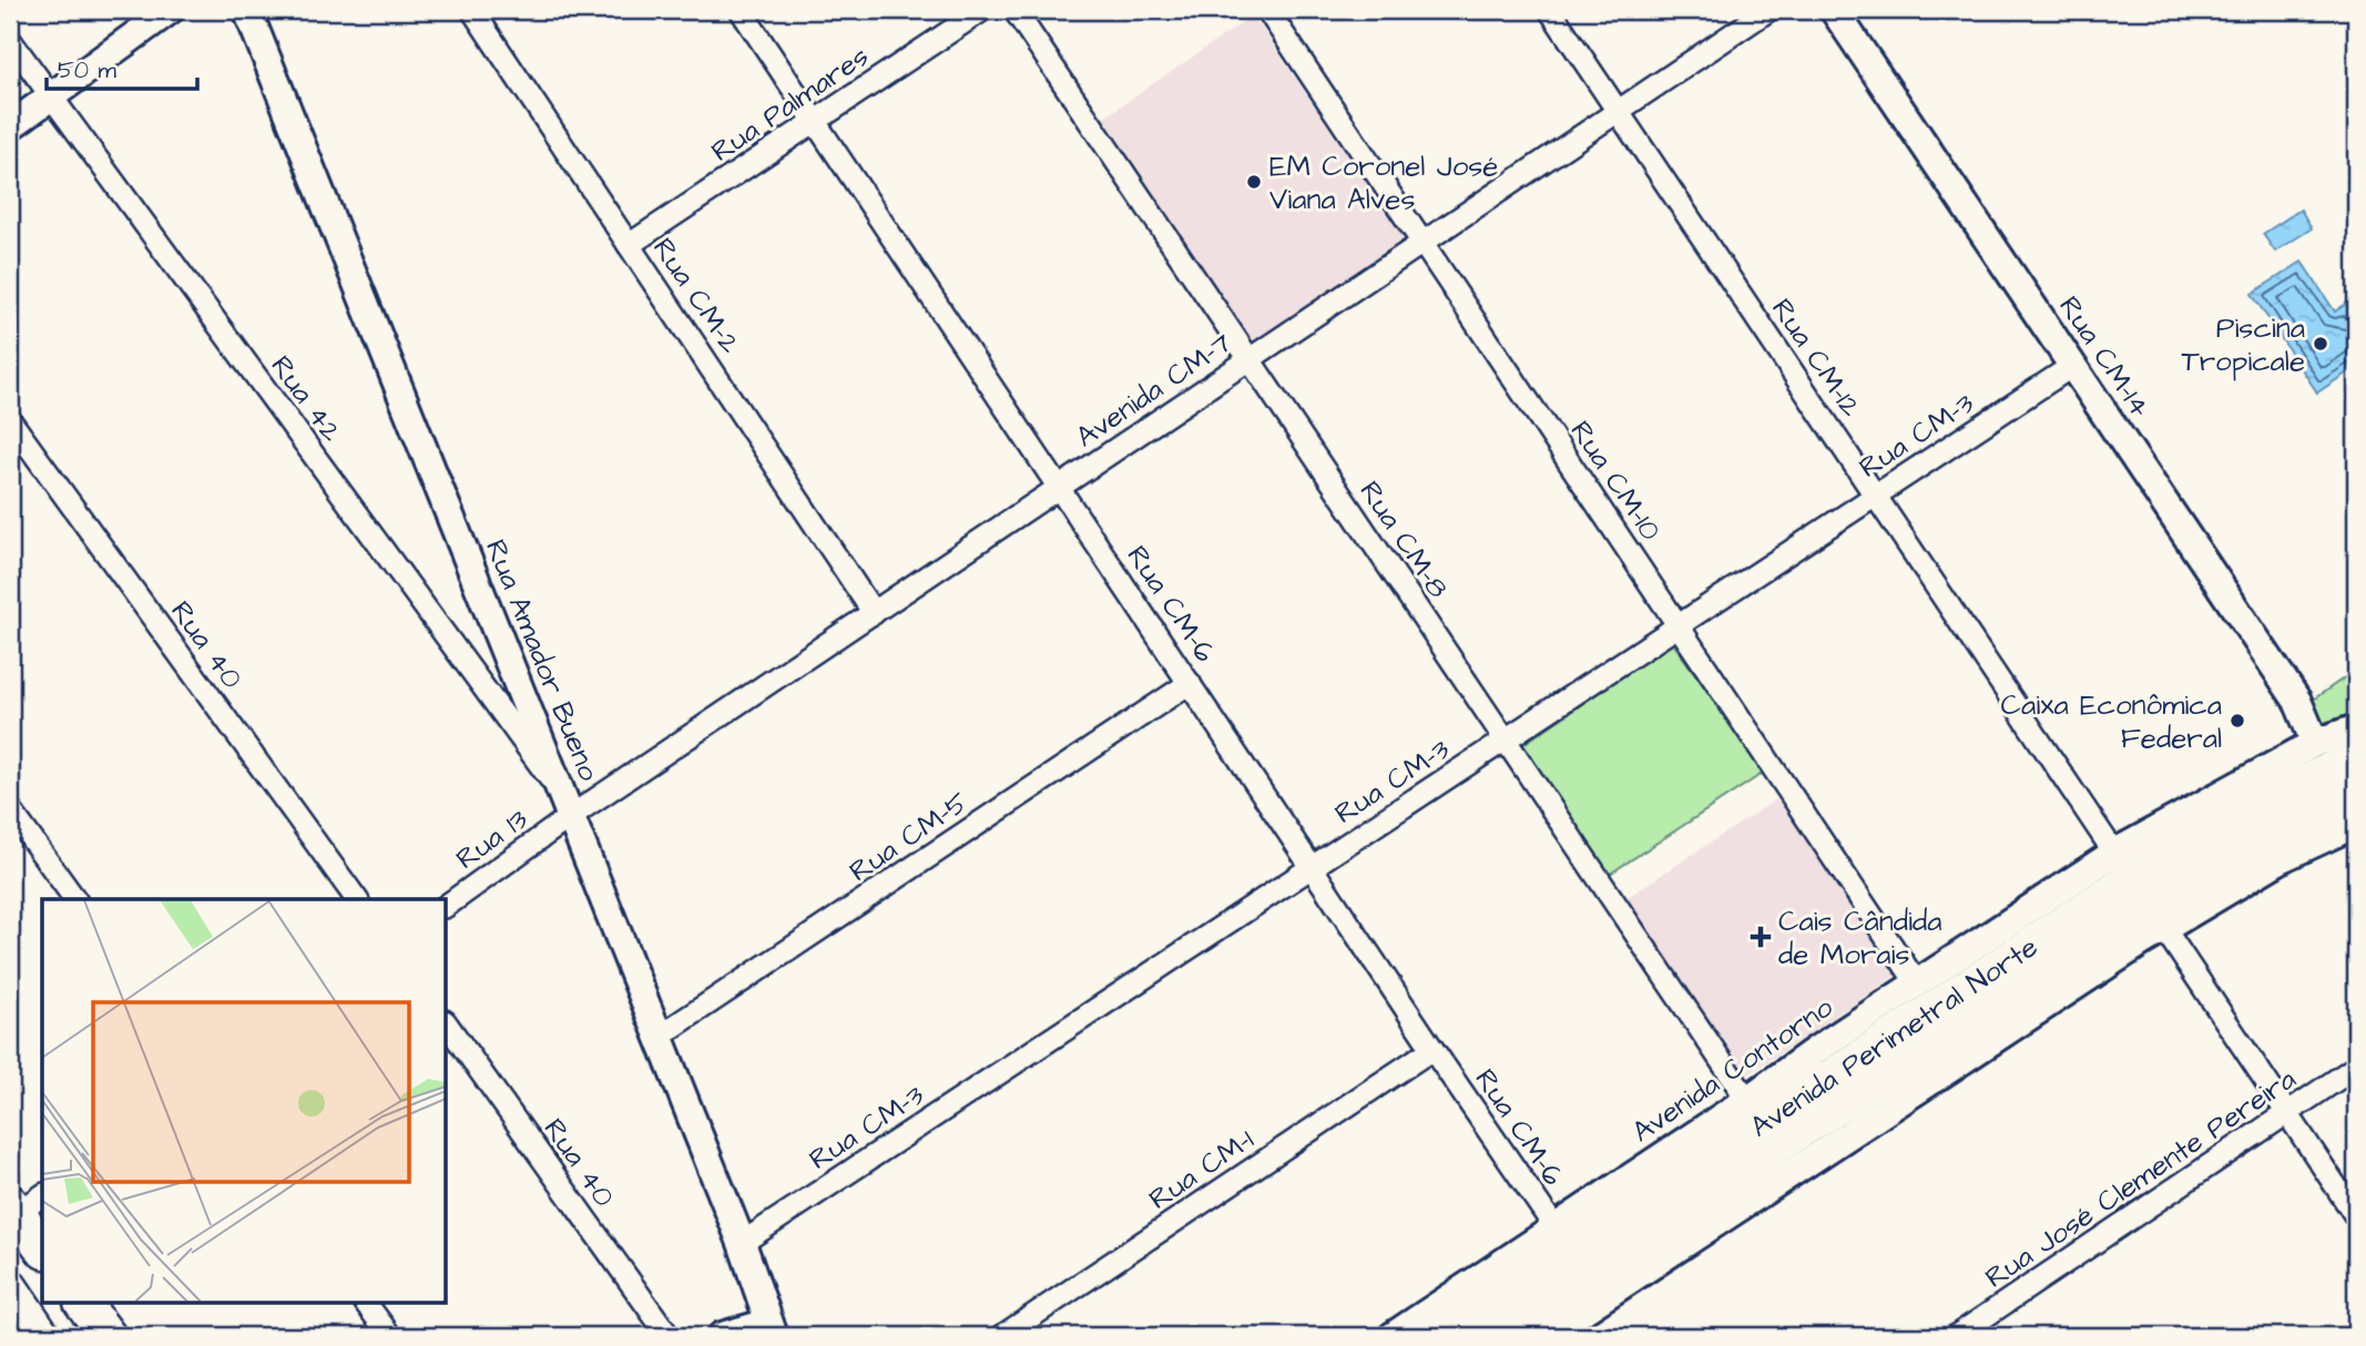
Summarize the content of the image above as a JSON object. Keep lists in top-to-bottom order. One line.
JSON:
{"streets":{"highway":["Avenida Perimetral Norte"],"street":["Rua Palmares","Rua CM-2","Rua CM-14","Rua CM-12","Avenida CM-7","Rua 42","Rua CM-3","Rua CM-10","Rua CM-8","Rua CM-6","Rua 40","Rua Amador Bueno","Rua CM-5","Rua 13","Avenida Contorno","Rua CM-1","Rua José Clemente Pereira"]},"crossings":[["Rua Palmares","Rua CM-2"],["Rua Palmares","Rua CM-6"],["Rua CM-2","Avenida CM-7"],["Rua CM-14","Rua CM-3"],["Rua CM-14","Avenida Contorno"],["Rua CM-12","Avenida CM-7"],["Rua CM-12","Rua CM-3"],["Rua CM-12","Avenida Perimetral Norte"],["Rua CM-12","Avenida Contorno"],["Rua CM-12","Rua José Clemente Pereira"],["Avenida CM-7","Rua CM-10"],["Avenida CM-7","Rua CM-8"],["Avenida CM-7","Rua CM-6"],["Avenida CM-7","Rua Amador Bueno"],["Avenida CM-7","Rua 13"],["Rua 42","Rua Amador Bueno"],["Rua CM-3","Rua CM-10"],["Rua CM-3","Rua CM-8"],["Rua CM-3","Rua CM-6"],["Rua CM-3","Rua Amador Bueno"],["Rua CM-10","Avenida Contorno"],["Rua CM-8","Avenida Contorno"],["Rua CM-6","Rua CM-5"],["Rua CM-6","Avenida Contorno"],["Rua CM-6","Rua CM-1"],["Rua Amador Bueno","Rua CM-5"],["Rua Amador Bueno","Rua 13"],["Avenida Perimetral Norte","Avenida Contorno"]],"places":{"other":["EM Coronel José Viana Alves","Piscina Tropicale","Caixa Econômica Federal"],"health":["Cais Cândida de Morais"]},"scale_bar":"50 m"}
